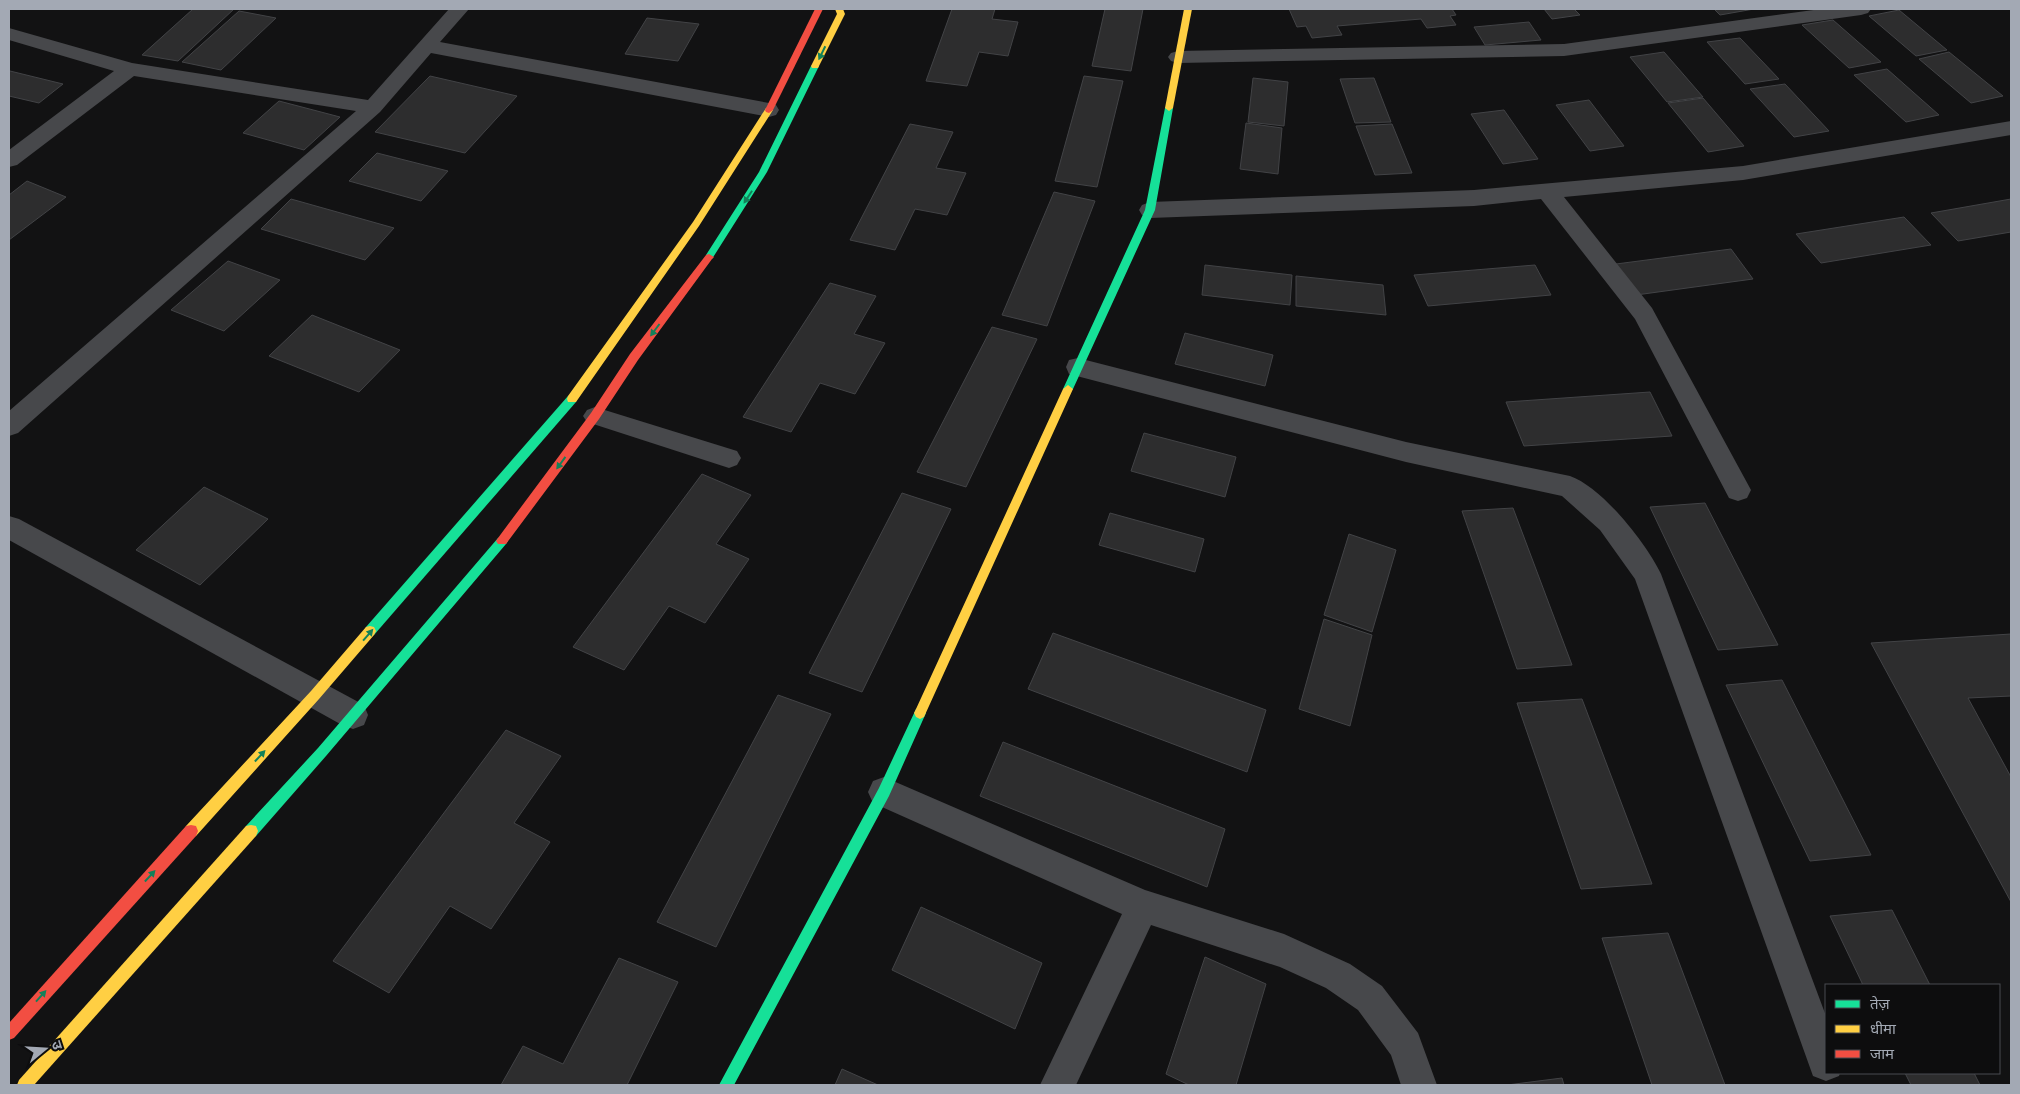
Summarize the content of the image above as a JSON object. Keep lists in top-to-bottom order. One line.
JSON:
{"legend":["तेज़","धीमा","जाम"],"north":"right"}
